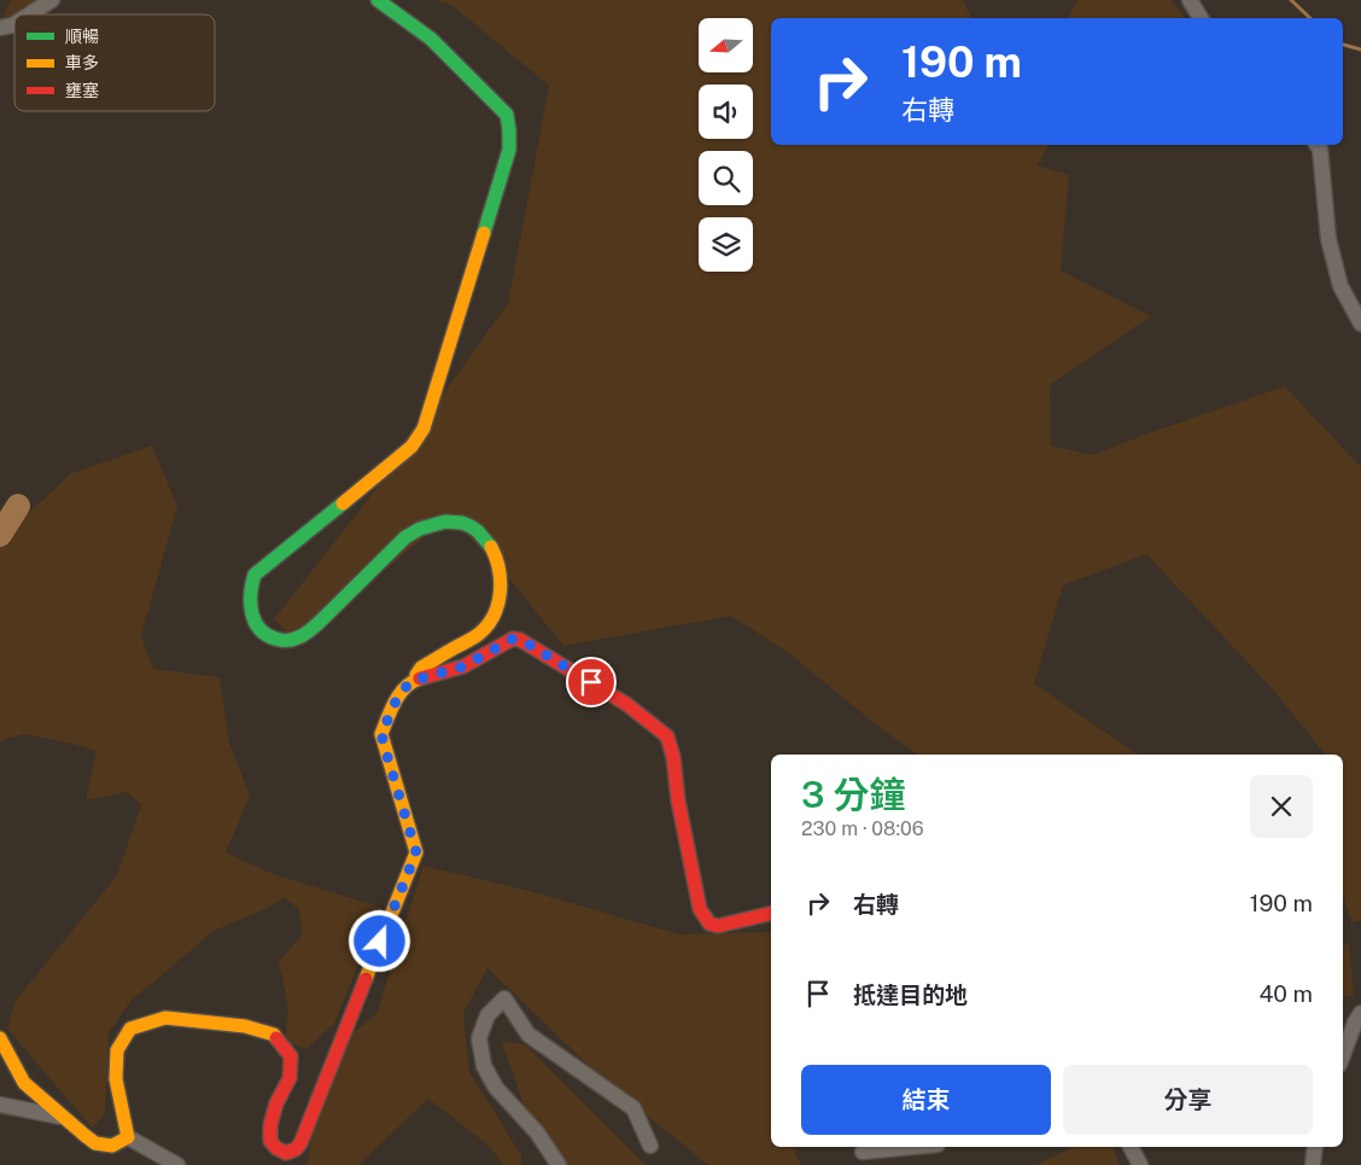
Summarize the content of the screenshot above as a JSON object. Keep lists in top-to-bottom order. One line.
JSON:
{"legend":["順暢","車多","壅塞"],"north":"left","page":{"turn":["190 m","右轉"],"heading":["3 分鐘","230 m · 08:06"],"list":[{"name":"右轉","value":"190 m"},{"name":"抵達目的地","value":"40 m"}],"buttons":["結束","分享"]}}
